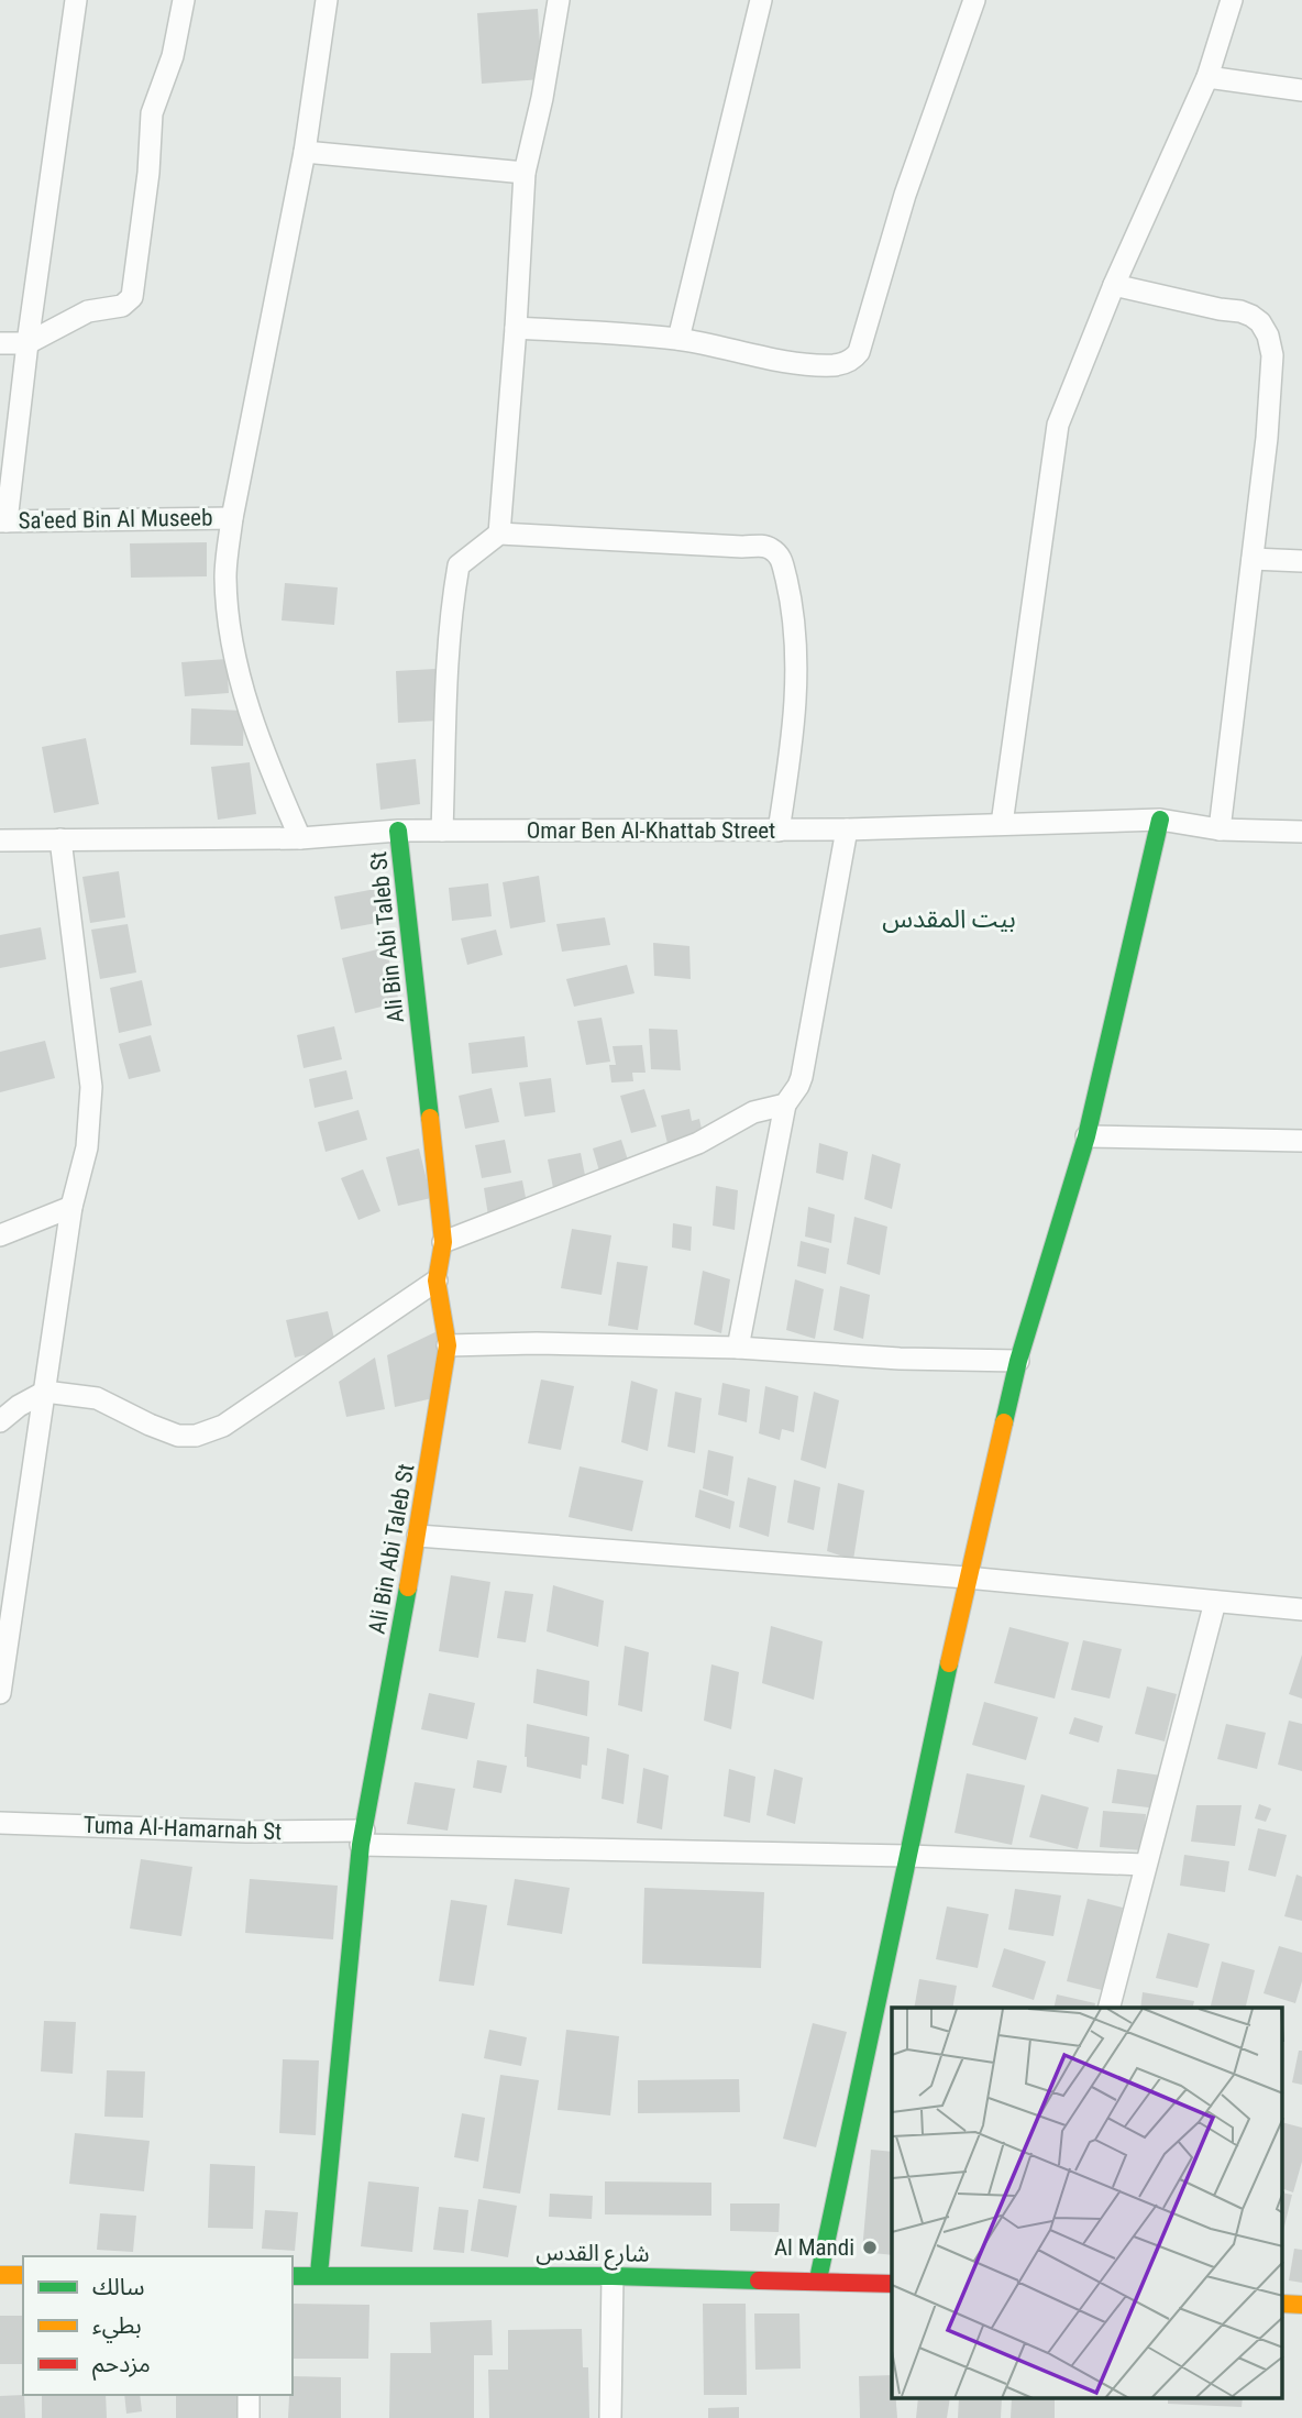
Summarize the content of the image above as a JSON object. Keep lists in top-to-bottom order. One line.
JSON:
{"streets":{"street":["Sa'eed Bin Al Museeb","Omar Ben Al-Khattab Street","Ali Bin Abi Taleb St","Tuma Al-Hamarnah St","شارع القدس"]},"crossings":[["Omar Ben Al-Khattab Street","Ali Bin Abi Taleb St"],["Ali Bin Abi Taleb St","Tuma Al-Hamarnah St"],["Ali Bin Abi Taleb St","شارع القدس"]],"districts":["بيت المقدس"],"places":["Al Mandi"],"legend":["سالك","بطيء","مزدحم"]}
